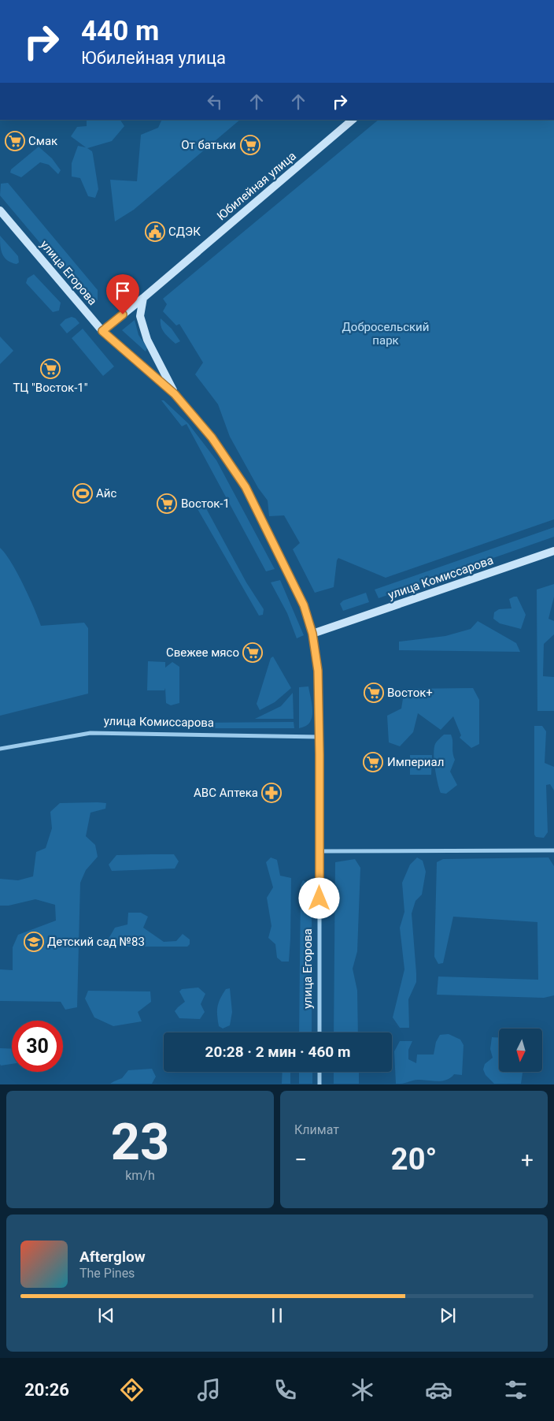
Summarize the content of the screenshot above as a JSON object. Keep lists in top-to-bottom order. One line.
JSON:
{"streets":{"main road":["Юбилейная улица","улица Егорова","улица Комиссарова"]},"crossings":[["Юбилейная улица","улица Егорова"],["улица Егорова","улица Комиссарова"]],"parks":["Добросельский парк"],"places":{"supermarket":["Смак","От батьки","ТЦ \"Восток-1\"","Восток-1","Свежее мясо","Восток+","Империал"],"public building":["СДЭК"],"sports":["Айс"],"pharmacy":["ABC Аптека"],"school or university":["Детский сад №83"]},"north":"bottom","page":{"turn":["440 m","Юбилейная улица"],"limit":"30","trip":"20:28 · 2 мин · 460 m","tile":[["23","km/h"],"Климат"],"heat":["−","20°","+"],"song":["Afterglow","The Pines"],"tabs":"20:26"}}
